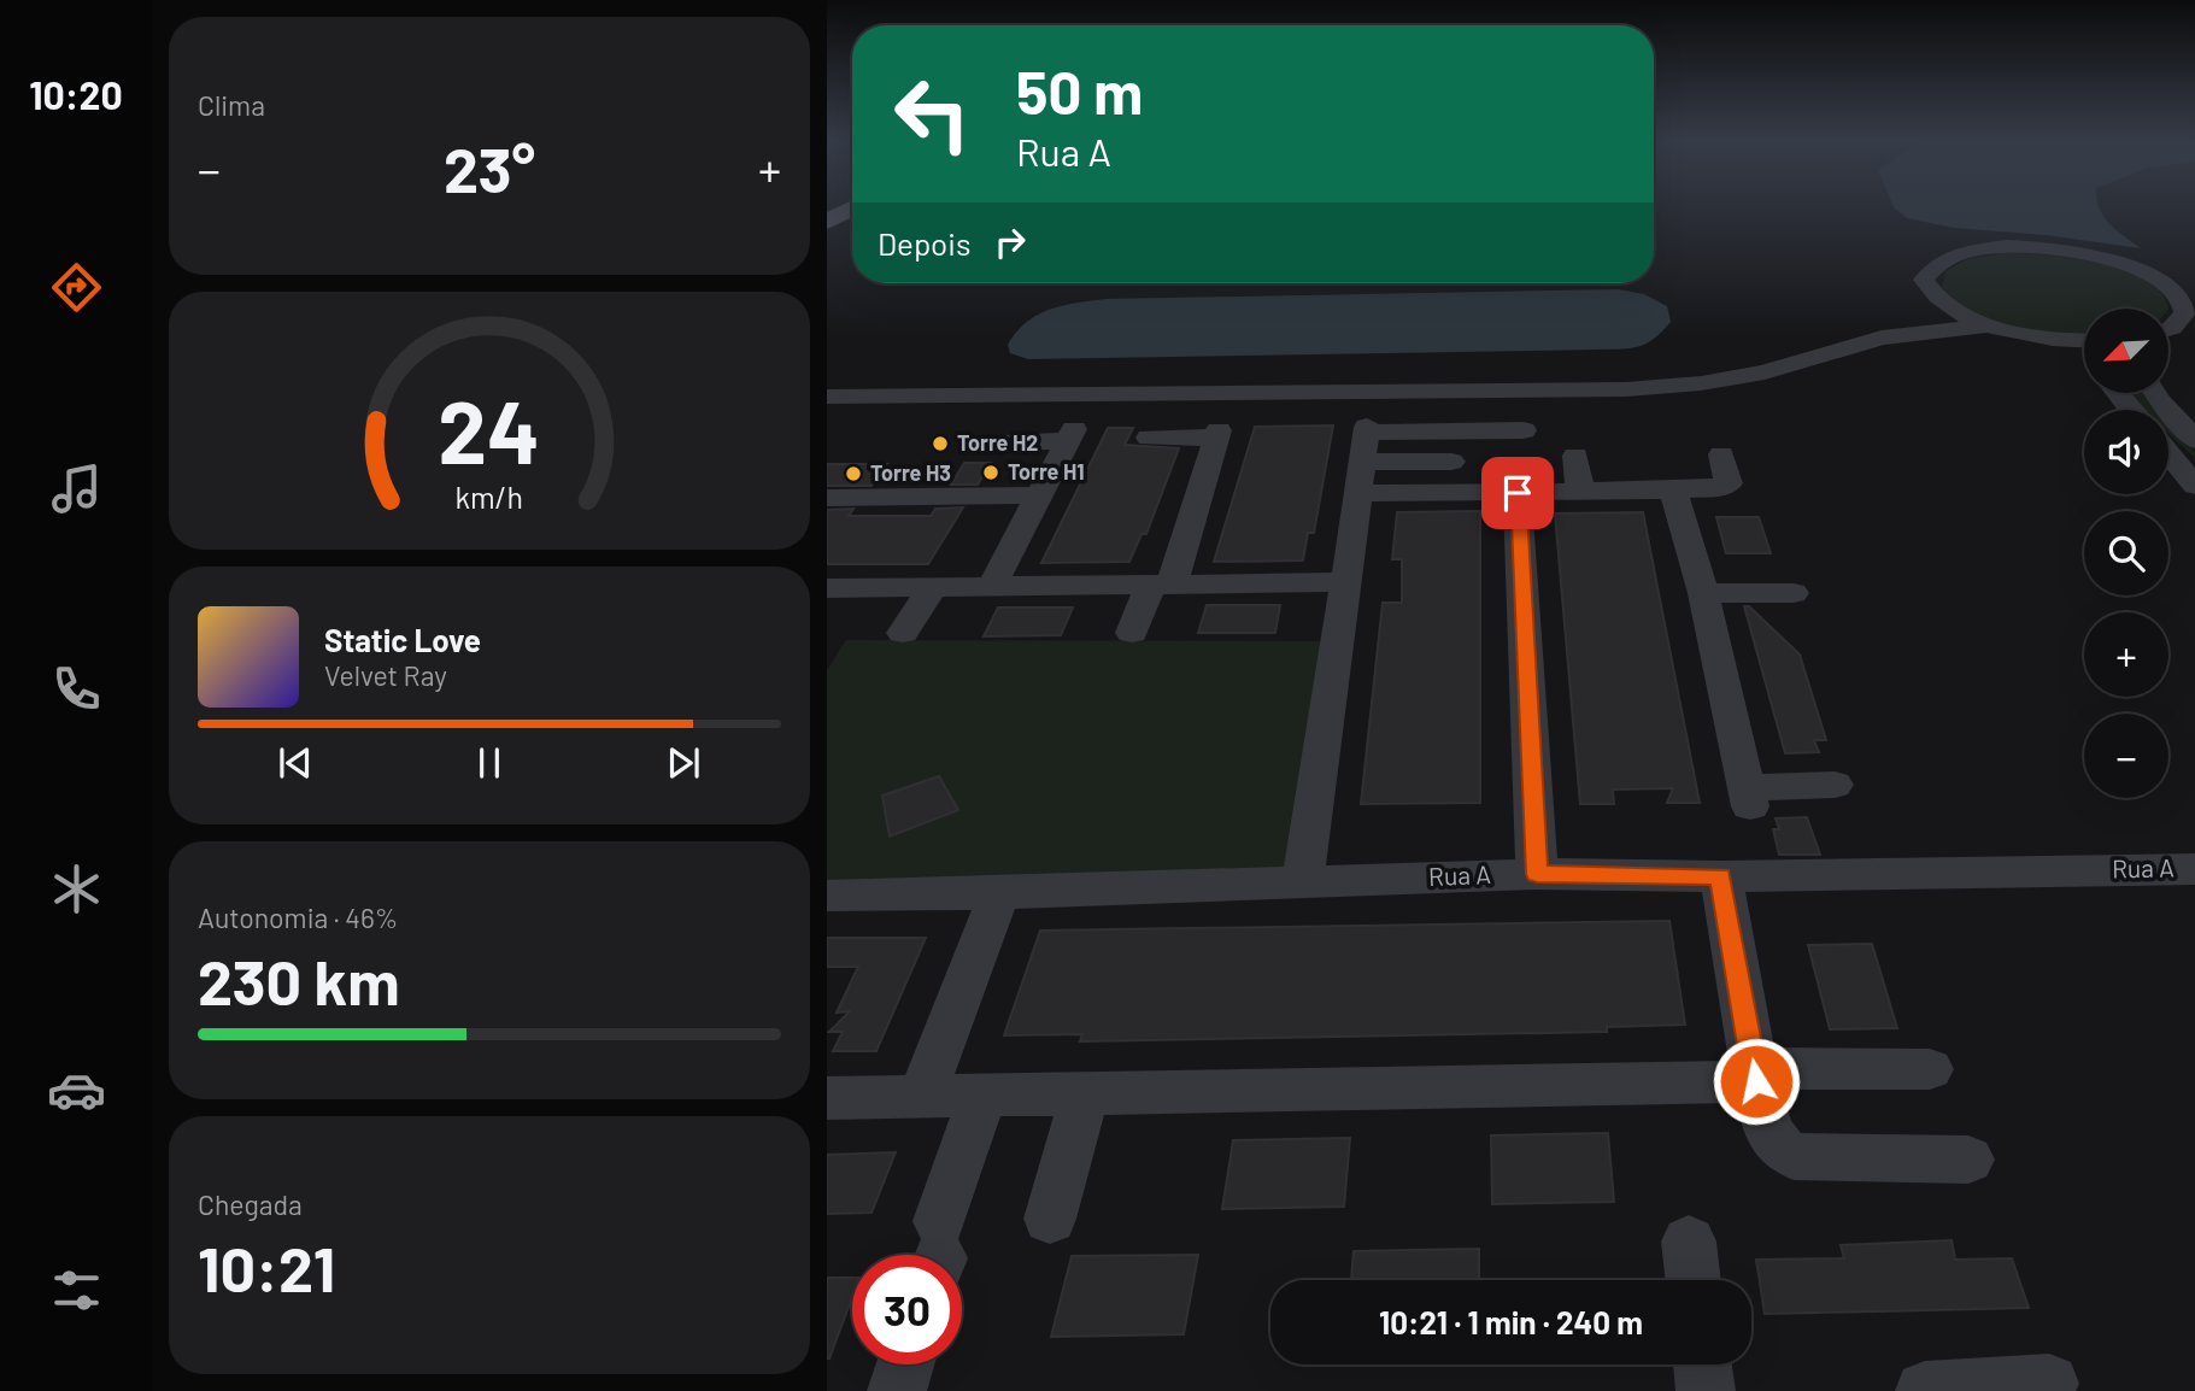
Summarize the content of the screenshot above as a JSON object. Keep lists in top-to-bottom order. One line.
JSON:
{"streets":{"street":["Rua A"]},"places":["Torre H2","Torre H1","Torre H3"],"north":"bottom left","page":{"tabs":"10:20","tile":["Clima",["Autonomia · 46%","230 km"],["Chegada","10:21"]],"turn":["50 m","Rua A"],"heat":["−","23°","+"],"then":"Depois","map_buttons":["+","−"],"song":["Static Love","Velvet Ray"],"limit":"30","trip":"10:21 · 1 min · 240 m","gauge":["24","km/h"]}}
